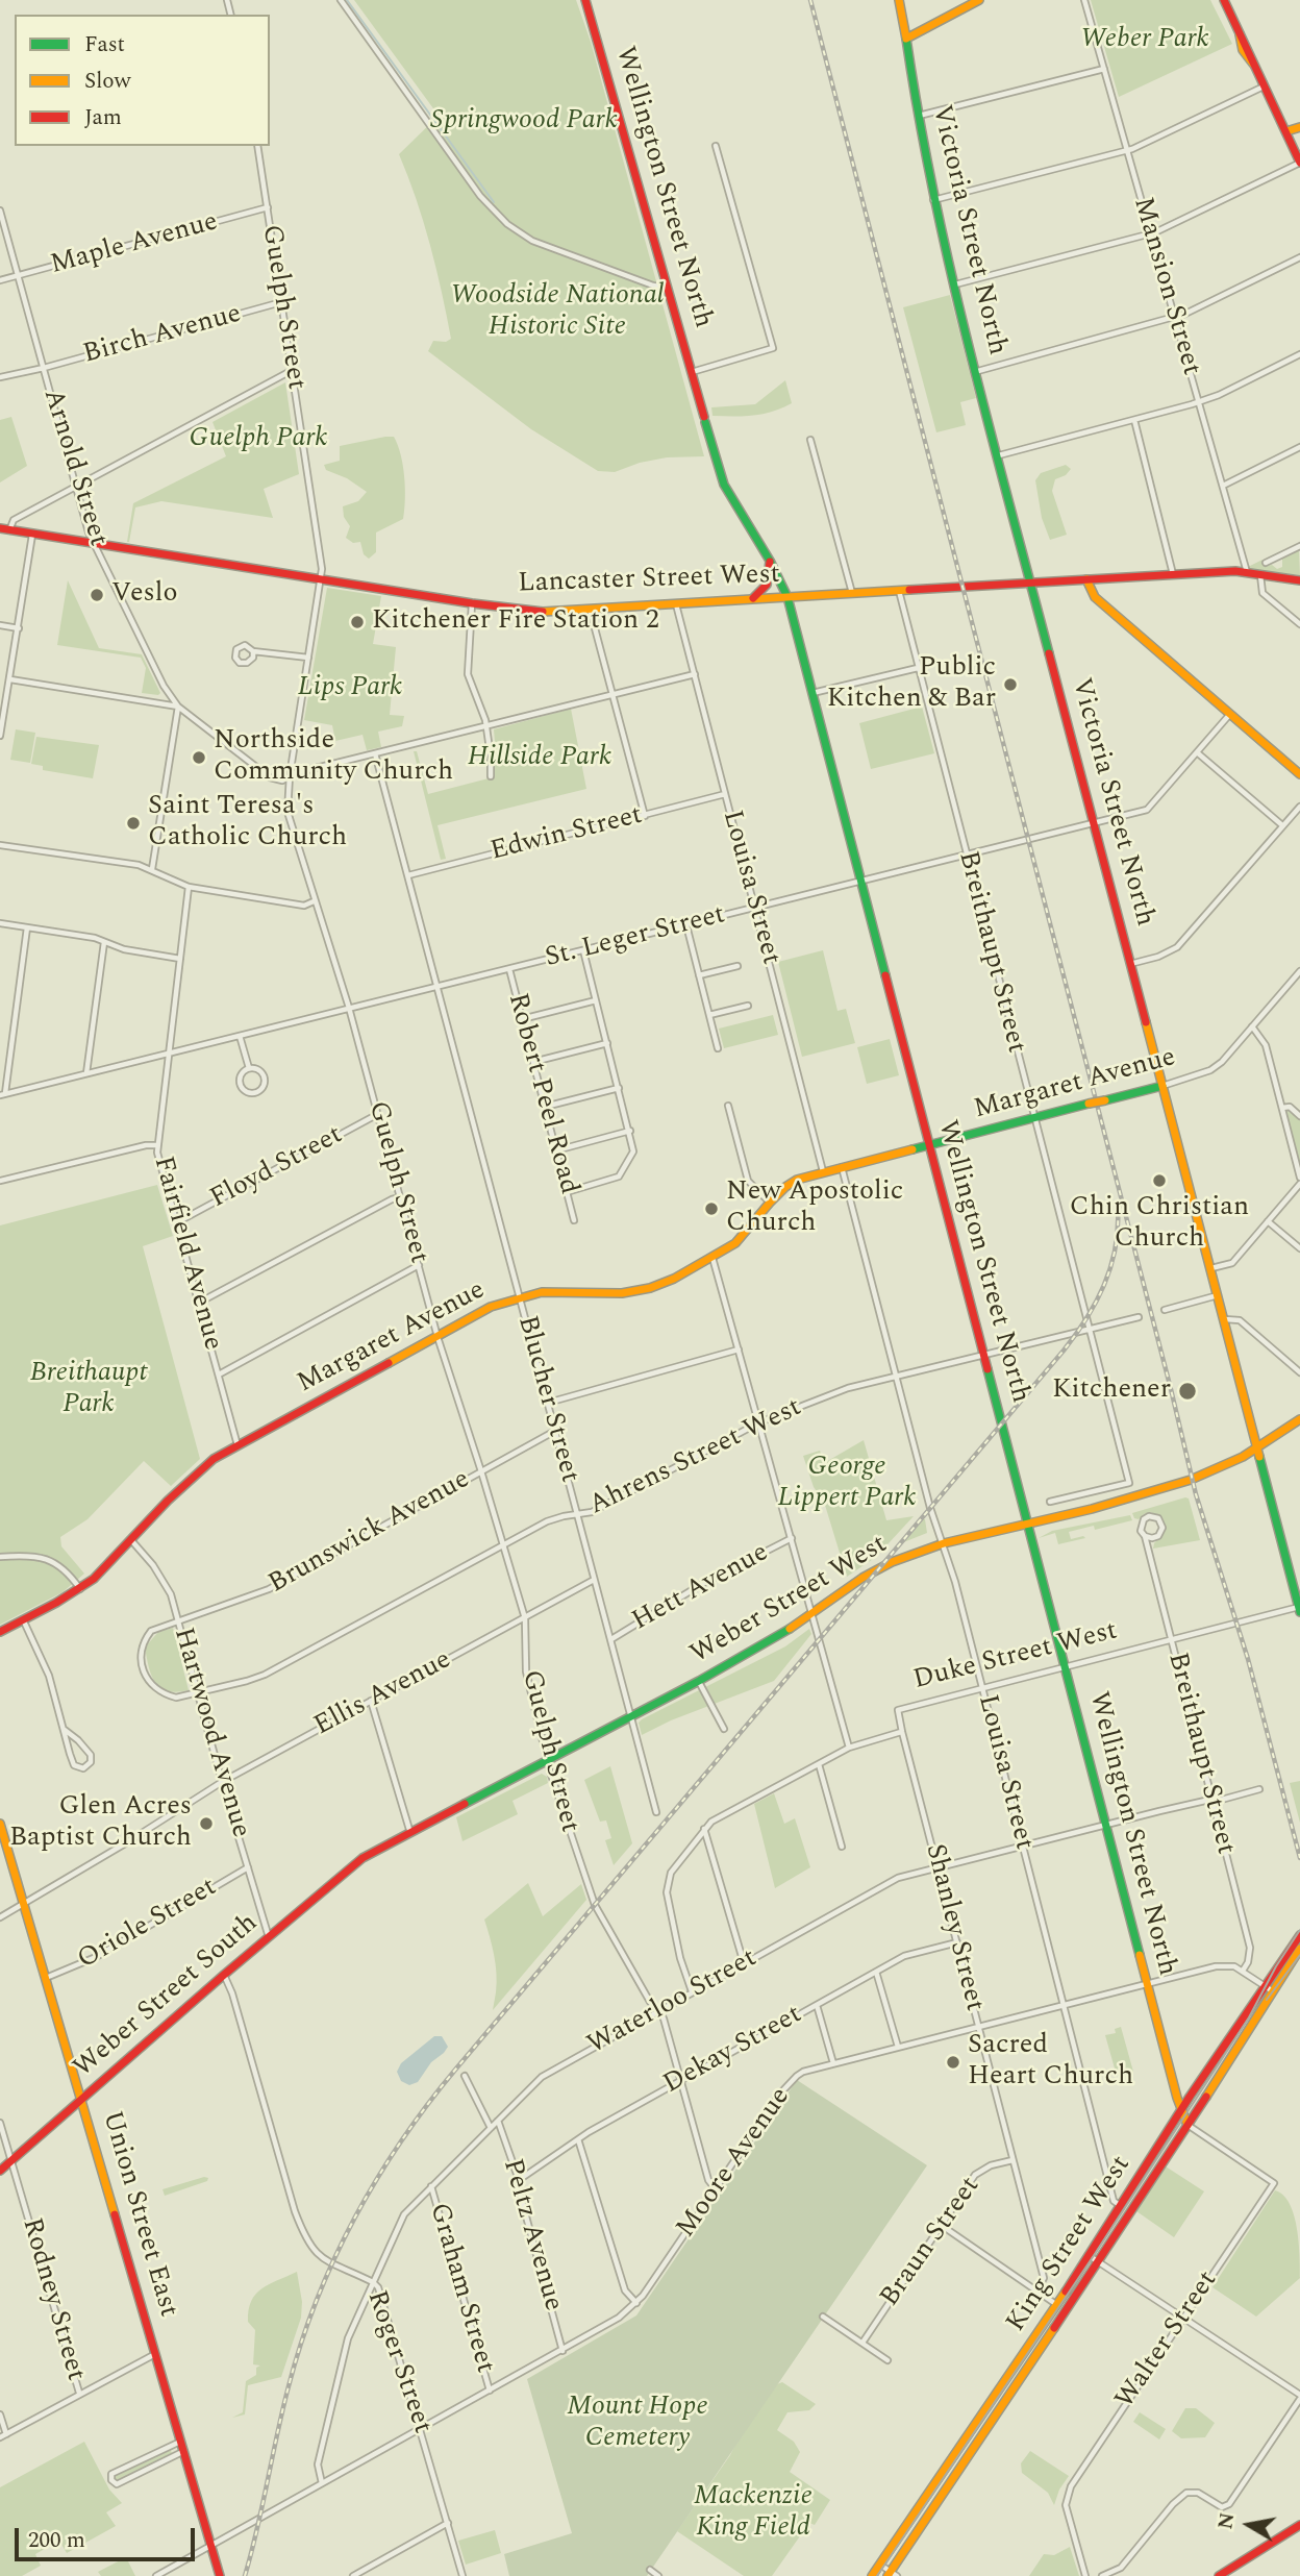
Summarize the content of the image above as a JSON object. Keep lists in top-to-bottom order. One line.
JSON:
{"streets":{"main road":["Wellington Street North","Victoria Street North","Lancaster Street West","Margaret Avenue","Weber Street West","Weber Street South","Union Street East","King Street West"],"street":["Maple Avenue","Mansion Street","Guelph Street","Birch Avenue","Arnold Street","Edwin Street","Louisa Street","St. Leger Street","Breithaupt Street","Robert Peel Road","Floyd Street","Fairfield Avenue","Blucher Street","Ahrens Street West","Brunswick Avenue","Hett Avenue","Duke Street West","Ellis Avenue","Hartwood Avenue","Oriole Street","Shanley Street","Waterloo Street","Dekay Street","Moore Avenue","Peltz Avenue","Braun Street","Graham Street","Rodney Street","Walter Street","Roger Street"]},"crossings":[["Wellington Street North","Lancaster Street West"],["Wellington Street North","St. Leger Street"],["Wellington Street North","Margaret Avenue"],["Wellington Street North","Ahrens Street West"],["Wellington Street North","Weber Street West"],["Wellington Street North","Duke Street West"],["Wellington Street North","Waterloo Street"],["Wellington Street North","Moore Avenue"],["Wellington Street North","King Street West"],["Wellington Street North","Walter Street"],["Victoria Street North","Lancaster Street West"],["Victoria Street North","St. Leger Street"],["Victoria Street North","Margaret Avenue"],["Victoria Street North","Weber Street West"],["Victoria Street North","Duke Street West"],["Maple Avenue","Guelph Street"],["Maple Avenue","Arnold Street"],["Mansion Street","Lancaster Street West"],["Guelph Street","Birch Avenue"],["Guelph Street","Arnold Street"],["Guelph Street","Lancaster Street West"],["Guelph Street","St. Leger Street"],["Guelph Street","Margaret Avenue"],["Guelph Street","Floyd Street"],["Guelph Street","Ahrens Street West"],["Guelph Street","Brunswick Avenue"],["Guelph Street","Weber Street West"],["Guelph Street","Ellis Avenue"],["Guelph Street","Waterloo Street"],["Guelph Street","Dekay Street"],["Guelph Street","Moore Avenue"],["Birch Avenue","Arnold Street"],["Arnold Street","Lancaster Street West"],["Lancaster Street West","Louisa Street"],["Lancaster Street West","Breithaupt Street"],["Edwin Street","Louisa Street"],["Edwin Street","Blucher Street"],["Louisa Street","St. Leger Street"],["Louisa Street","Margaret Avenue"],["Louisa Street","Ahrens Street West"],["Louisa Street","Weber Street West"],["Louisa Street","Duke Street West"],["Louisa Street","Waterloo Street"],["Louisa Street","Moore Avenue"],["Louisa Street","King Street West"],["St. Leger Street","Breithaupt Street"],["St. Leger Street","Robert Peel Road"],["St. Leger Street","Fairfield Avenue"],["St. Leger Street","Blucher Street"],["Breithaupt Street","Margaret Avenue"],["Breithaupt Street","Ahrens Street West"],["Breithaupt Street","Duke Street West"],["Breithaupt Street","Waterloo Street"],["Breithaupt Street","Moore Avenue"],["Margaret Avenue","Fairfield Avenue"],["Margaret Avenue","Blucher Street"],["Margaret Avenue","Hartwood Avenue"],["Floyd Street","Fairfield Avenue"],["Blucher Street","Ahrens Street West"],["Blucher Street","Brunswick Avenue"],["Blucher Street","Hett Avenue"],["Blucher Street","Weber Street West"],["Blucher Street","Ellis Avenue"],["Ahrens Street West","Brunswick Avenue"],["Ahrens Street West","Hartwood Avenue"],["Brunswick Avenue","Hartwood Avenue"],["Weber Street West","Weber Street South"],["Duke Street West","Shanley Street"],["Duke Street West","Waterloo Street"],["Ellis Avenue","Hartwood Avenue"],["Ellis Avenue","Union Street East"],["Hartwood Avenue","Oriole Street"],["Hartwood Avenue","Weber Street South"],["Oriole Street","Union Street East"],["Shanley Street","Waterloo Street"],["Shanley Street","Dekay Street"],["Shanley Street","Moore Avenue"],["Shanley Street","Braun Street"],["Weber Street South","Union Street East"],["Weber Street South","Rodney Street"],["Weber Street South","Roger Street"],["Waterloo Street","Moore Avenue"],["Waterloo Street","Peltz Avenue"],["Waterloo Street","Graham Street"],["Waterloo Street","Roger Street"],["Dekay Street","Peltz Avenue"],["Moore Avenue","Union Street East"],["Moore Avenue","Peltz Avenue"],["Moore Avenue","King Street West"],["Moore Avenue","Graham Street"],["Moore Avenue","Roger Street"],["King Street West","Walter Street"]],"parks":["Weber Park","Springwood Park","Woodside National Historic Site","Guelph Park","Lips Park","Hillside Park","Breithaupt Park","George Lippert Park","Mount Hope Cemetery","Mackenzie King Field"],"places":["Veslo","Kitchener Fire Station 2","Public Kitchen & Bar","Northside Community Church","Saint Teresa's Catholic Church","Chin Christian Church","New Apostolic Church","Kitchener","Glen Acres Baptist Church","Sacred Heart Church"],"legend":["Fast","Slow","Jam"],"scale_bar":"200 m","north":"left"}
